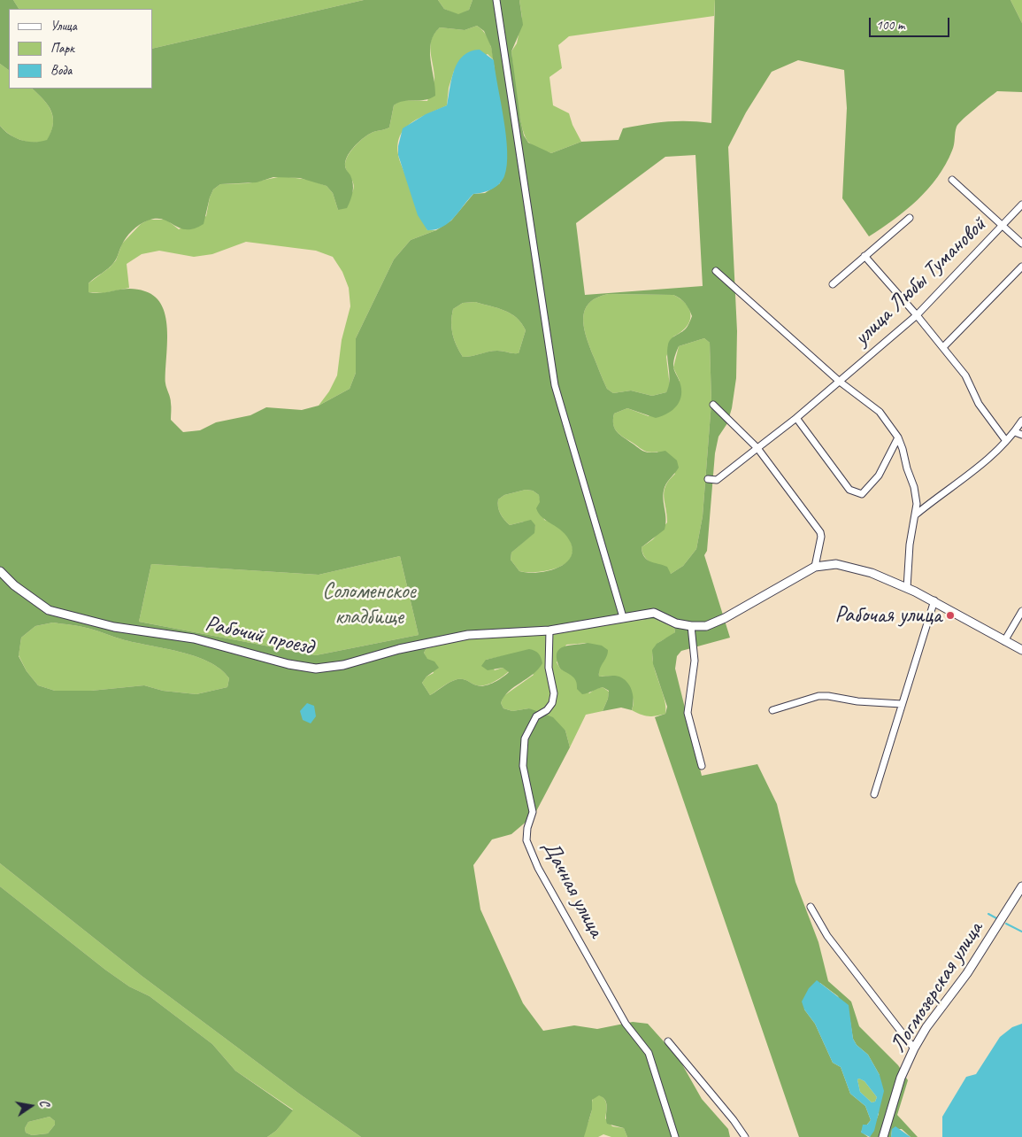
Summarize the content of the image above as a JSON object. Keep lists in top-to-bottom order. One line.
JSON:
{"streets":{"street":["улица Любы Тумановой","Рабочий проезд","Дачная улица","Логмозерская улица"]},"crossings":[["Рабочий проезд","Дачная улица"]],"parks":["Соломенское кладбище"],"places":["Рабочая улица"],"legend":["Улица","Парк","Вода"],"scale_bar":"100 m","north":"right"}
